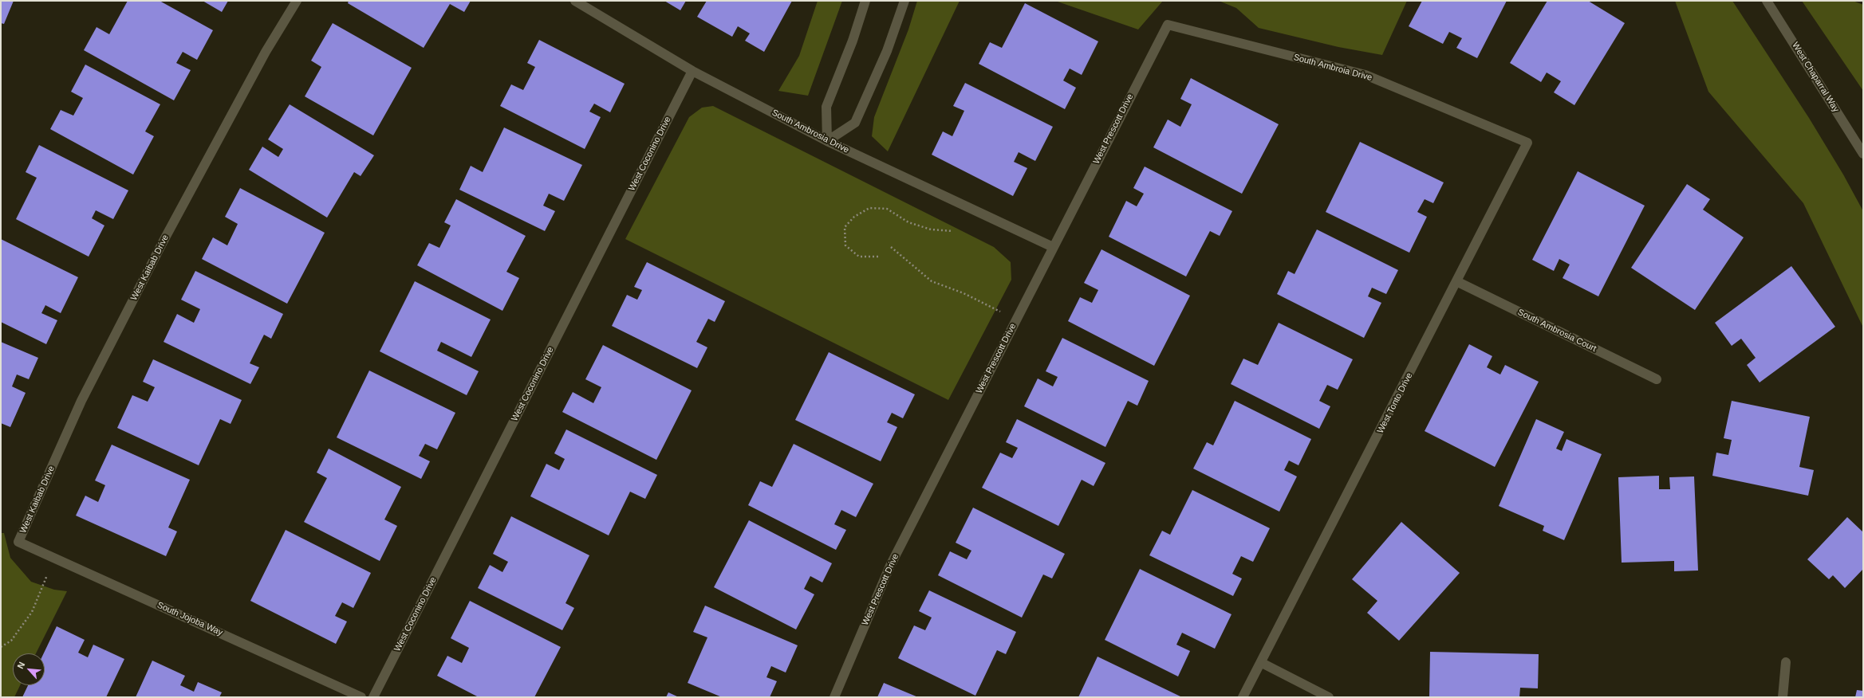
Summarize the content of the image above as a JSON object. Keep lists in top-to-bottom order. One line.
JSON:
{"streets":{"street":["South Ambroia Drive","West Chaparral Way","West Prescott Drive","South Ambrosia Drive","West Coconino Drive","West Kaibab Drive","South Ambrosia Court","West Tonto Drive","South Jojoba Way"]},"crossings":[["South Ambroia Drive","West Prescott Drive"],["South Ambroia Drive","West Tonto Drive"],["West Prescott Drive","South Ambrosia Drive"],["South Ambrosia Drive","West Coconino Drive"],["West Kaibab Drive","South Jojoba Way"],["South Ambrosia Court","West Tonto Drive"]],"north":"top left"}
